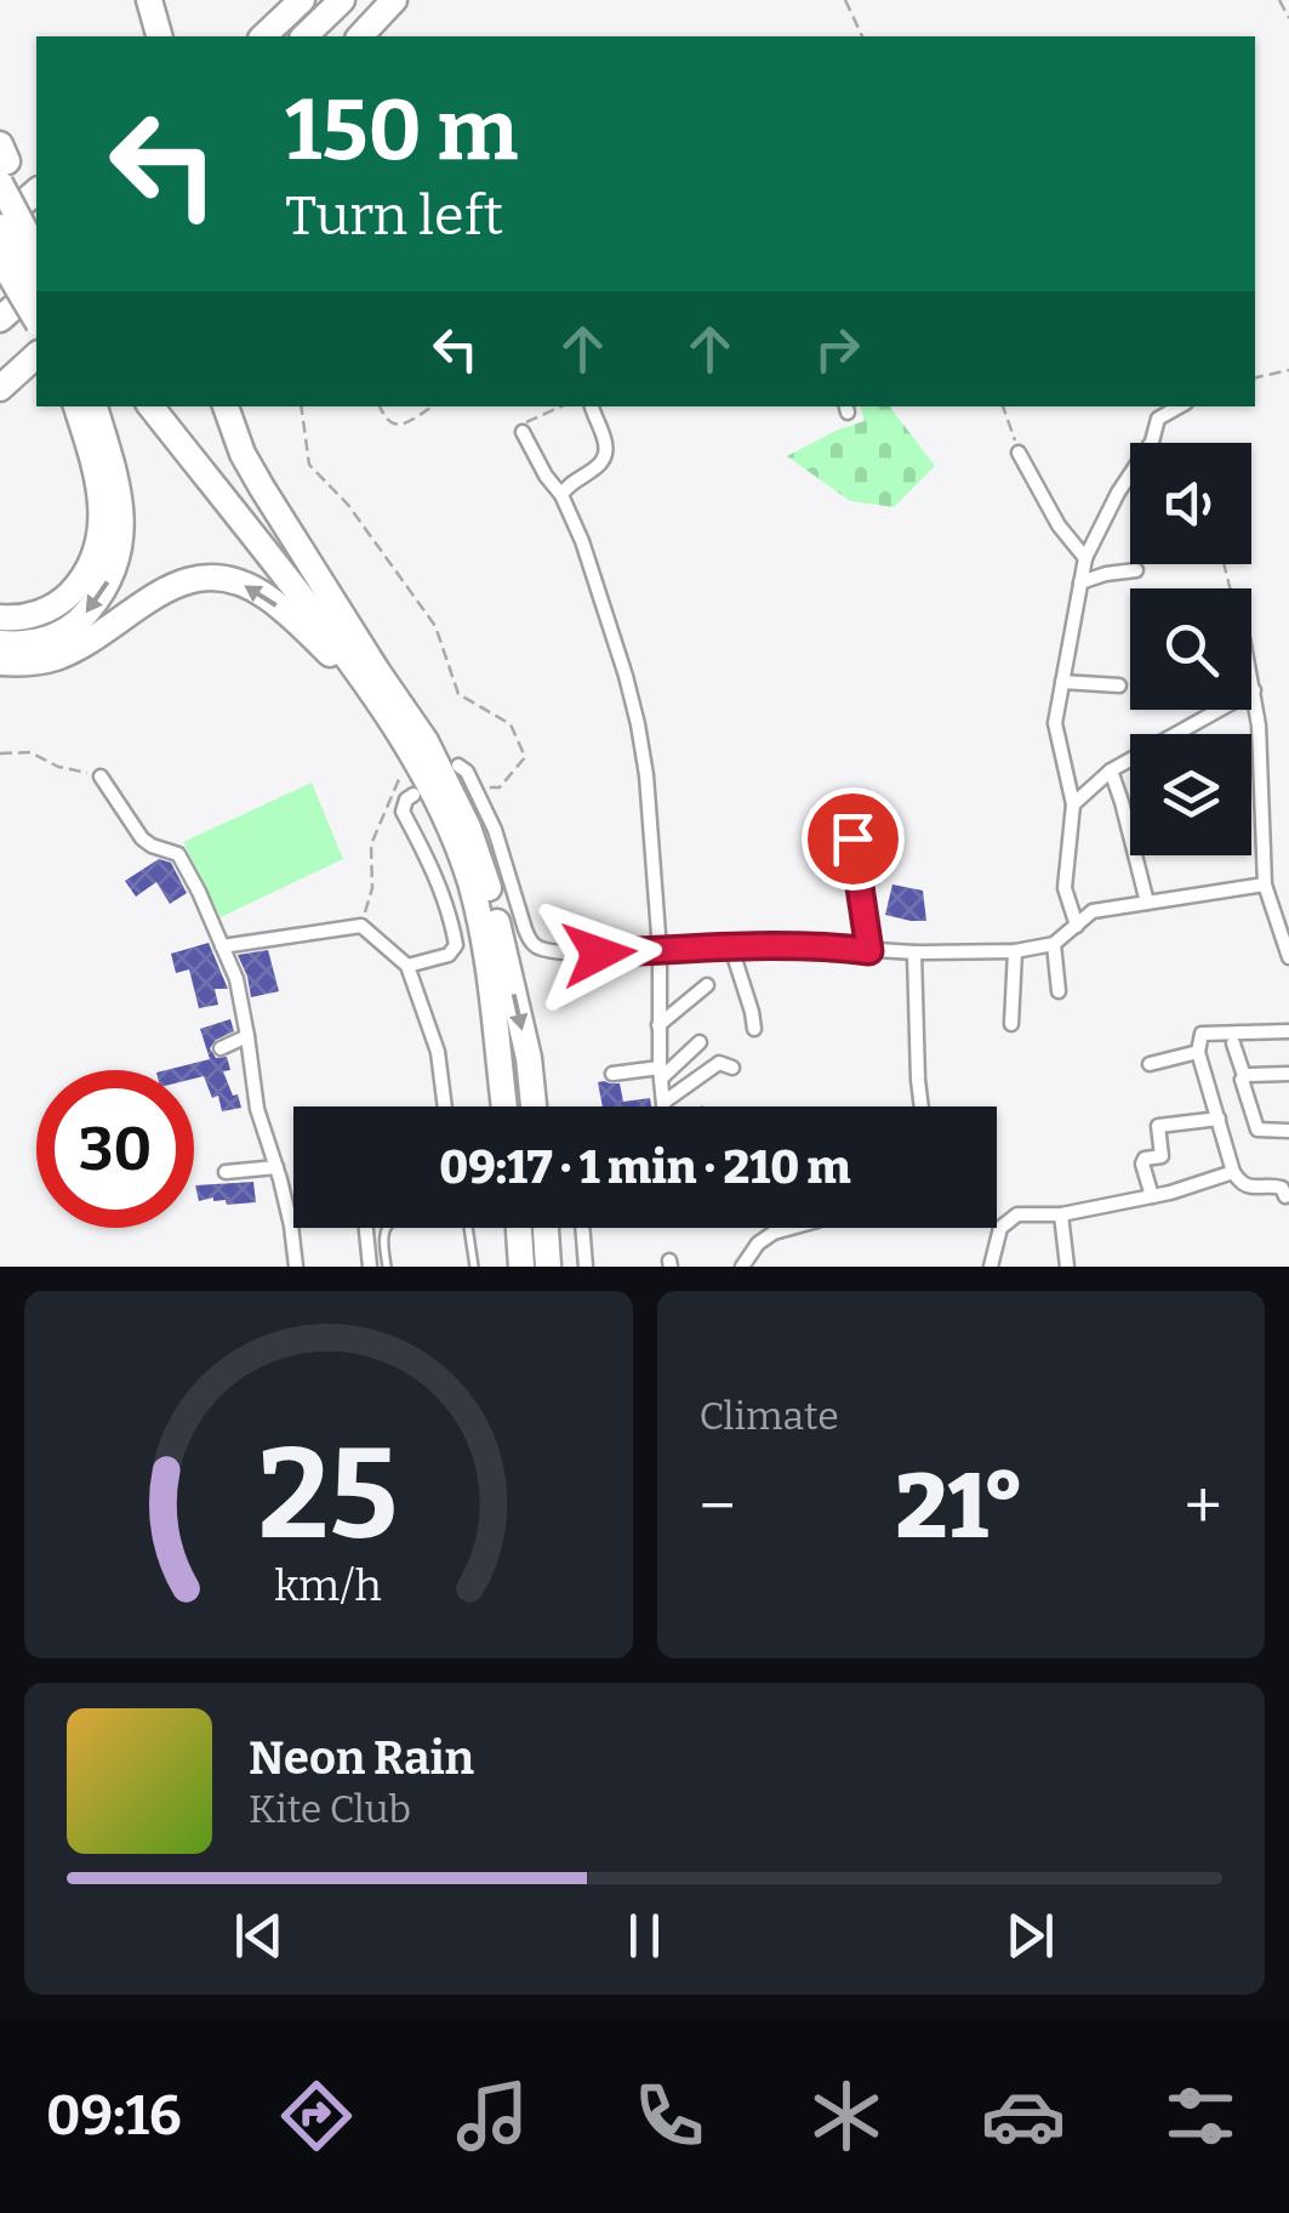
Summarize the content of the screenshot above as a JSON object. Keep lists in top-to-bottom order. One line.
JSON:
{"page":{"turn":["150 m","Turn left"],"limit":"30","trip":"09:17 · 1 min · 210 m","tile":"Climate","heat":["−","21°","+"],"song":["Neon Rain","Kite Club"],"tabs":"09:16","gauge":["25","km/h"]}}
